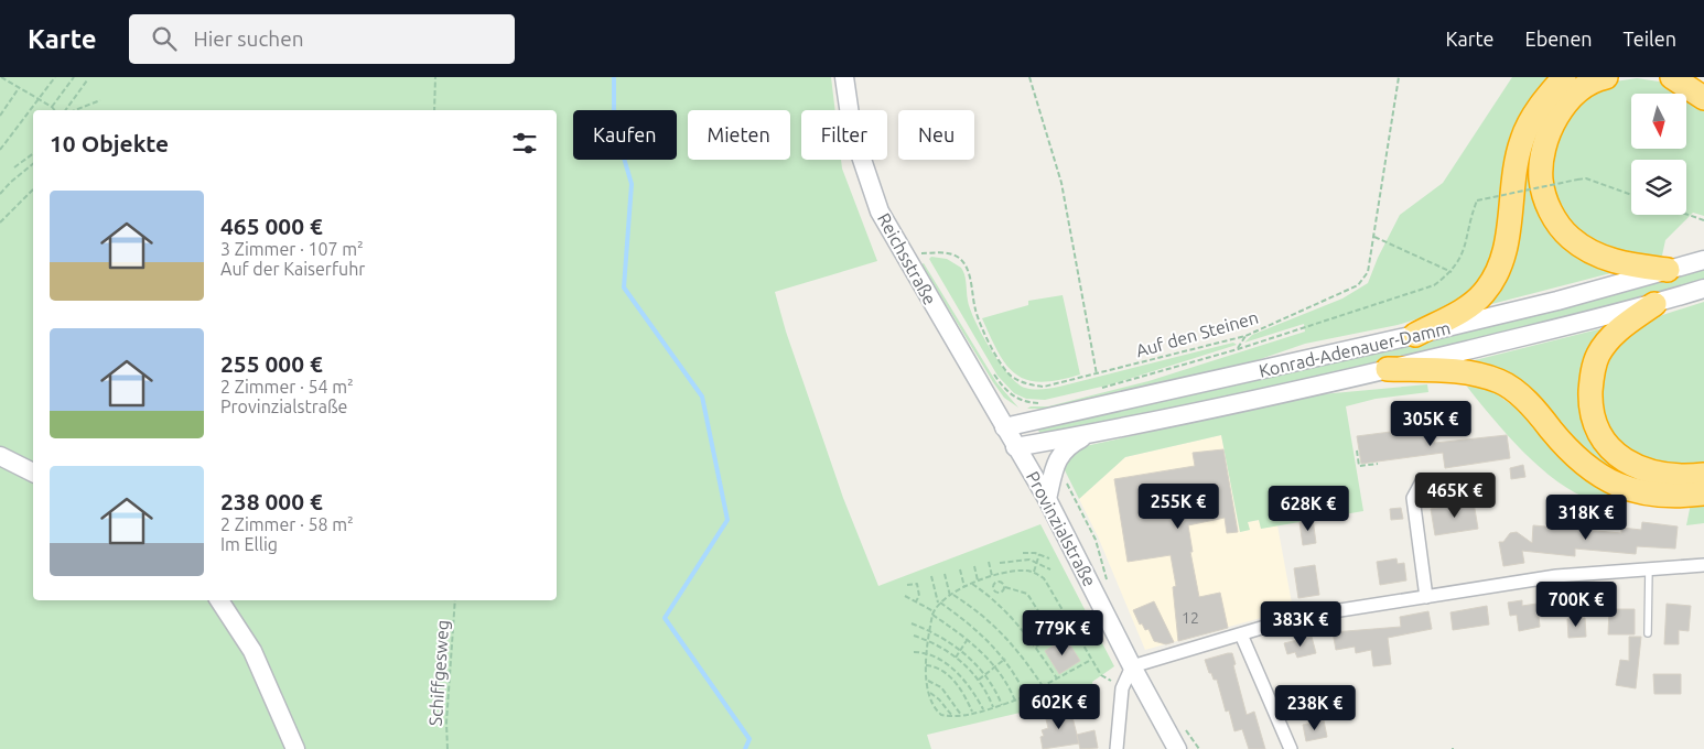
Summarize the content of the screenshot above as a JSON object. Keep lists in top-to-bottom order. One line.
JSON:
{"streets":{"main road":["Reichsstraße","Konrad-Adenauer-Damm","Provinzialstraße"],"path":["Auf den Steinen","Schiffgesweg"]},"crossings":[["Reichsstraße","Auf den Steinen"],["Reichsstraße","Konrad-Adenauer-Damm"],["Reichsstraße","Provinzialstraße"],["Konrad-Adenauer-Damm","Provinzialstraße"]],"house_numbers":["12"],"north":"bottom","page":{"header":"Karte","search":"Hier suchen","nav":["Karte","Ebenen","Teilen"],"chip":["Kaufen","Mieten","Filter","Neu"],"heading":"10 Objekte","list":[{"name":"465 000 €","note":"3 Zimmer · 107 m² · Auf der Kaiserfuhr"},{"name":"255 000 €","note":"2 Zimmer · 54 m² · Provinzialstraße"},{"name":"238 000 €","note":"2 Zimmer · 58 m² · Im Ellig"}],"price":["305K €","465K €","255K €","628K €","318K €","700K €","383K €","779K €","602K €","238K €"]}}
